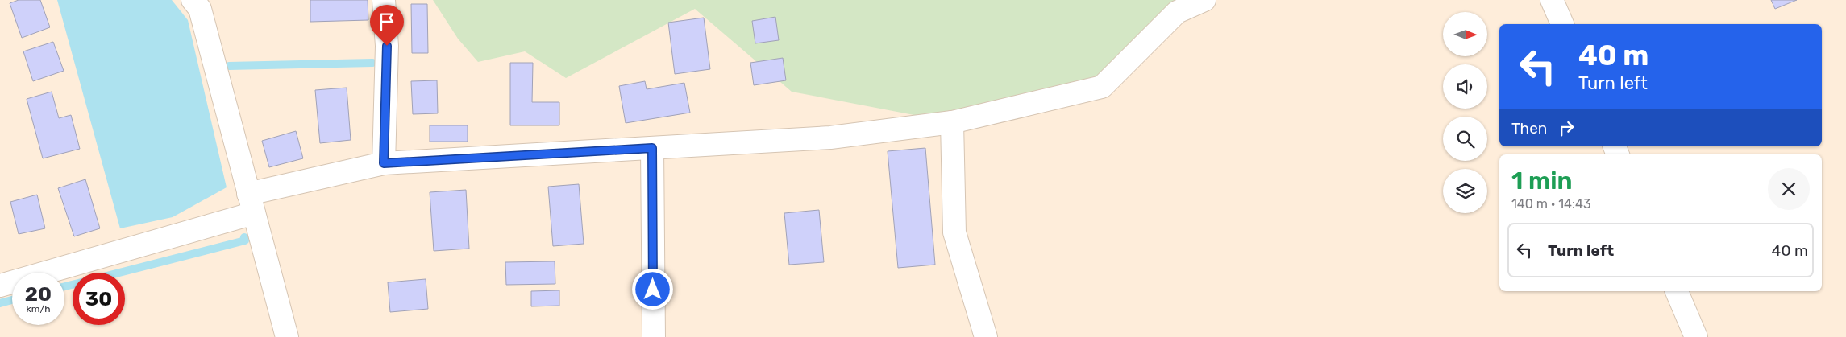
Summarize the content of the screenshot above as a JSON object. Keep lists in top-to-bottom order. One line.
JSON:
{"north":"right","page":{"turn":["40 m","Turn left"],"then":"Then","heading":["1 min","140 m · 14:43"],"list":[{"name":"Turn left","value":"40 m"}],"speed":"20 km/h","limit":"30"}}
